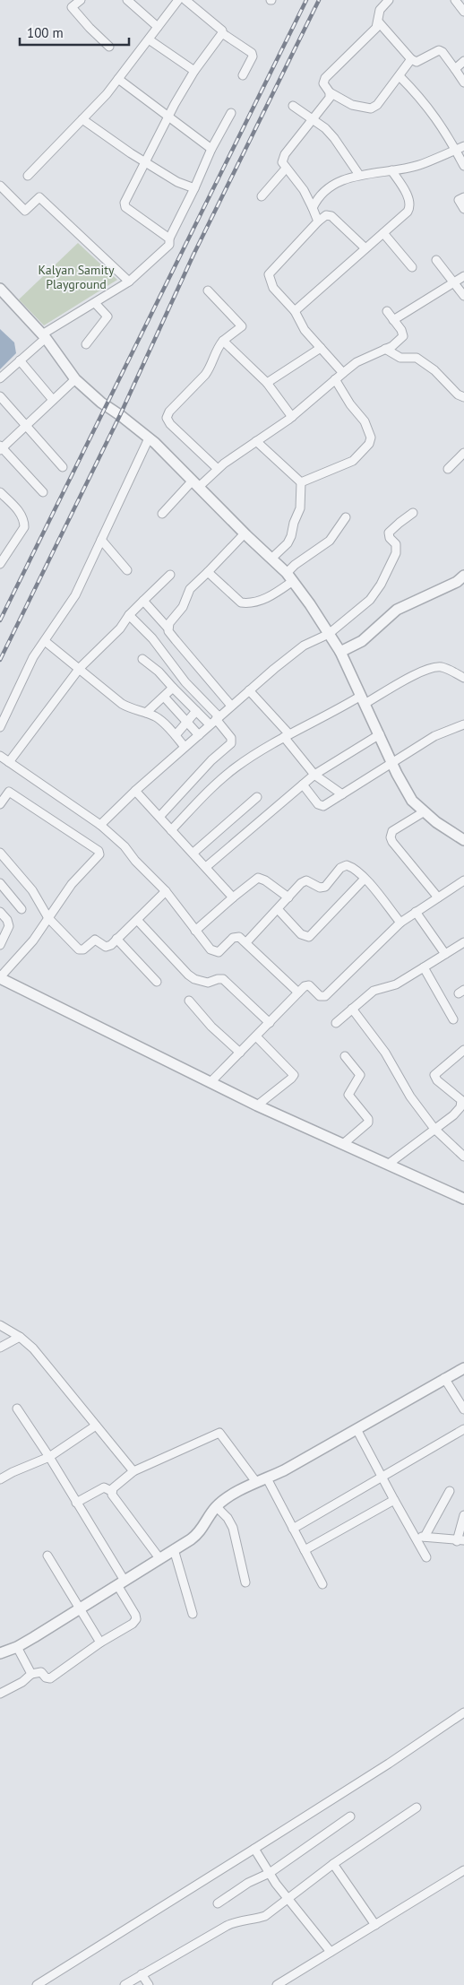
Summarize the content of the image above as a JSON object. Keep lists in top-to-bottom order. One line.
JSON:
{"parks":["Kalyan Samity Playground"],"scale_bar":"100 m"}
